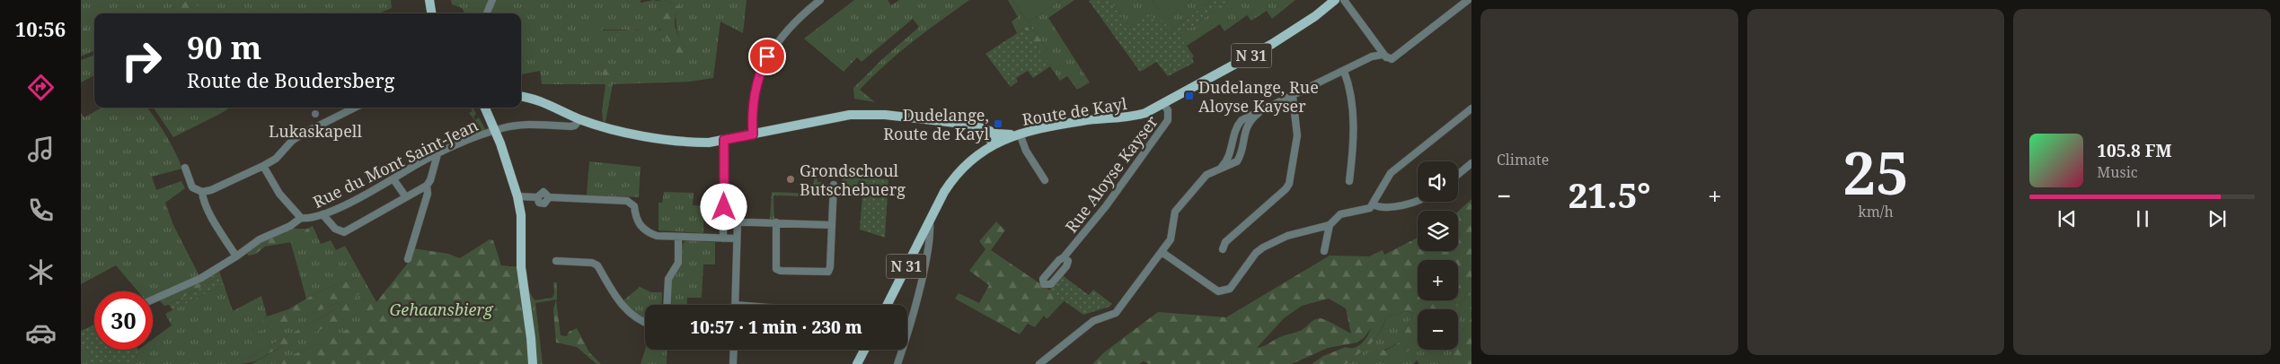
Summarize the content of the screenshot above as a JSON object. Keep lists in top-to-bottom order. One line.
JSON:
{"streets":{"main road":["N 31","Route de Kayl"],"street":["Rue du Mont Saint-Jean","Rue Aloyse Kayser"]},"crossings":[["Route de Kayl","Rue Aloyse Kayser"]],"parks":["Gehaansbierg"],"places":{"transit":["Dudelange, Rue Aloyse Kayser","Dudelange, Route de Kayl"],"other":["Lukaskapell","Grondschoul Butschebuerg"]},"page":{"tabs":"10:56","tile":["Climate",["25","km/h"]],"turn":["90 m","Route de Boudersberg"],"song":["105.8 FM","Music"],"map_buttons":["+","−"],"heat":["−","21.5°","+"],"limit":"30","trip":"10:57 · 1 min · 230 m"}}
